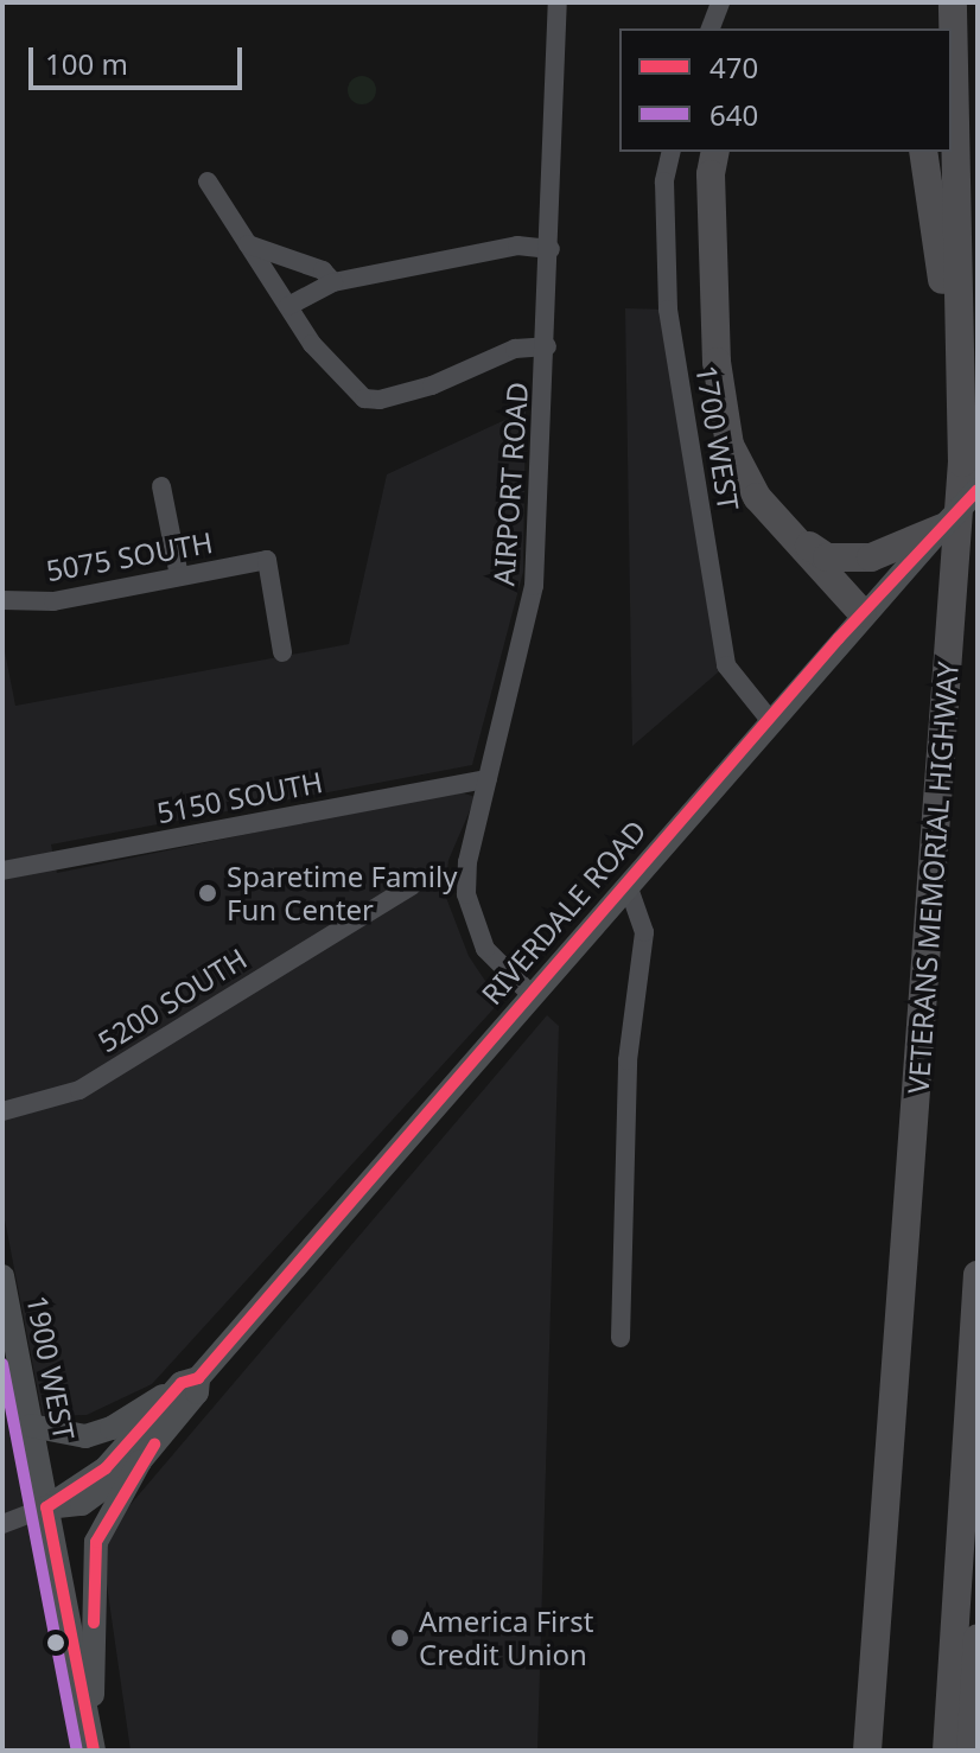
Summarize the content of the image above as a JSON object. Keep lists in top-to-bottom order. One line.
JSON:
{"streets":{"highway":["VETERANS MEMORIAL HIGHWAY"],"main road":["RIVERDALE ROAD","1900 WEST"],"street":["1700 WEST","AIRPORT ROAD","5075 SOUTH","5150 SOUTH","5200 SOUTH"]},"crossings":[["1700 WEST","RIVERDALE ROAD"],["AIRPORT ROAD","5150 SOUTH"],["AIRPORT ROAD","RIVERDALE ROAD"],["RIVERDALE ROAD","1900 WEST"]],"places":["Sparetime Family Fun Center","America First Credit Union"],"lines":["transit line 470","transit line 640"],"legend":["470","640"],"scale_bar":"100 m"}
